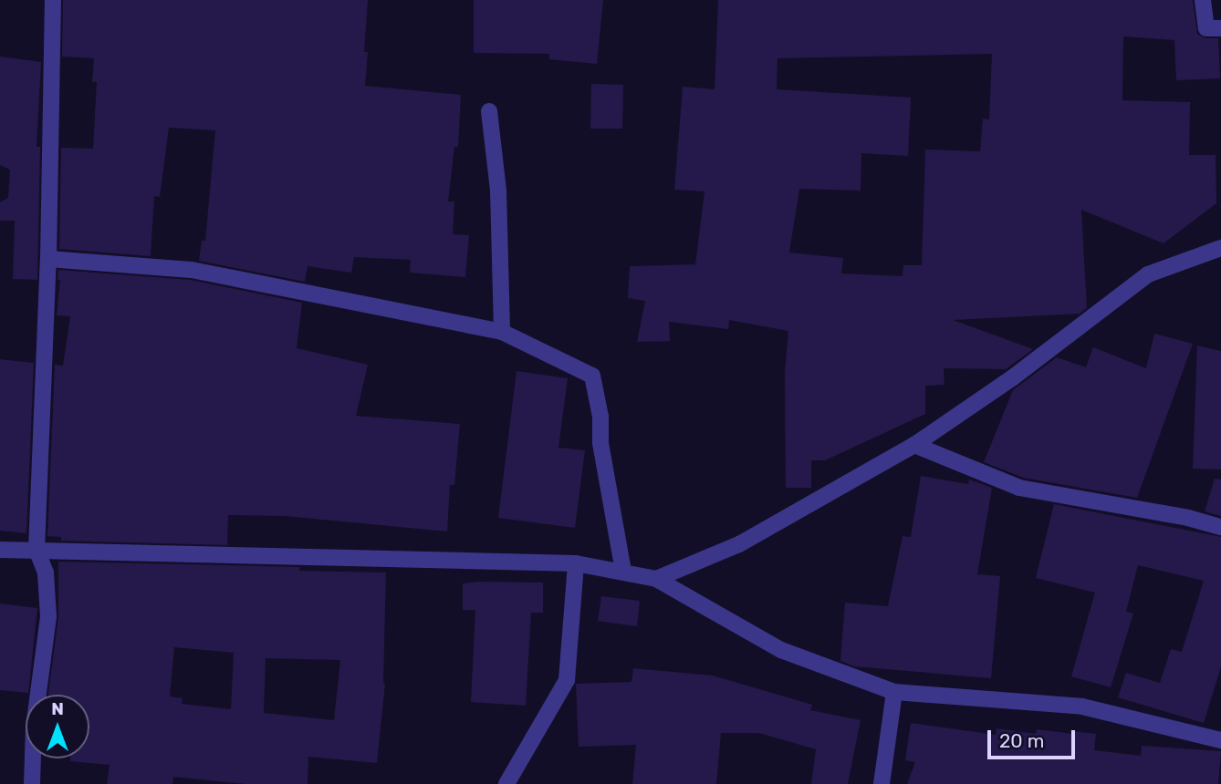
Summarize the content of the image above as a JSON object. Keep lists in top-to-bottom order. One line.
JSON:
{"scale_bar":"20 m","north":"top"}
